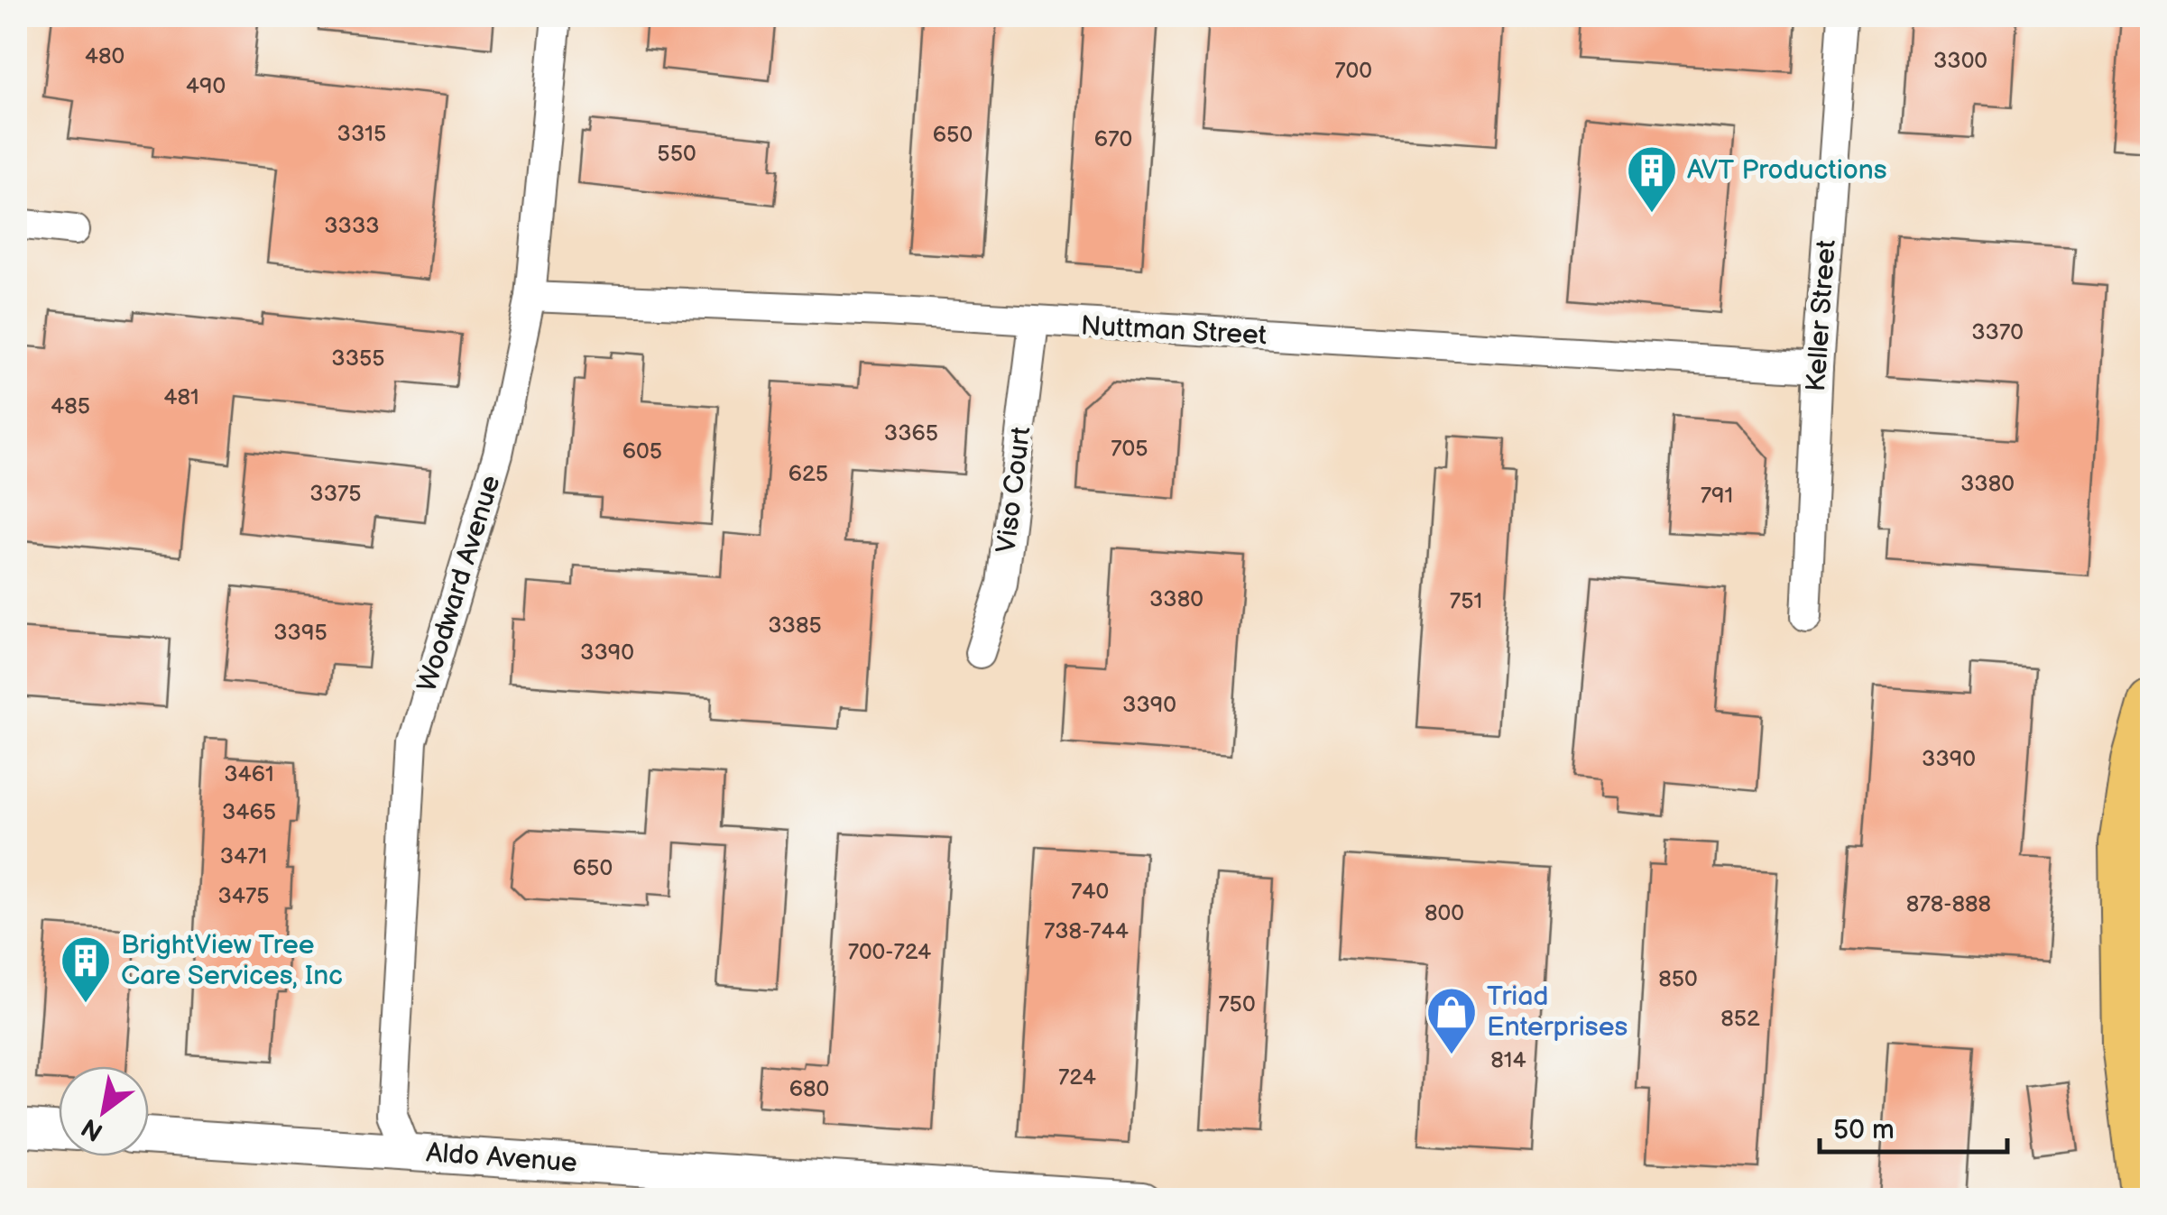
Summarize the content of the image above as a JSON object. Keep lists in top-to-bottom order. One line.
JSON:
{"streets":{"street":["Keller Street","Nuttman Street","Viso Court","Woodward Avenue","Aldo Avenue"]},"crossings":[["Keller Street","Nuttman Street"],["Nuttman Street","Viso Court"],["Nuttman Street","Woodward Avenue"],["Woodward Avenue","Aldo Avenue"]],"places":{"building":["AVT Productions","BrightView Tree Care Services, Inc"],"shop":["Triad Enterprises"]},"house_numbers":["480","3300","700","490","3315","650","670","550","3333","3370","3355","481","485","3365","705","605","625","3380","3375","791","3380","751","3385","3395","3390","3390","3390","3461","3465","3471","650","740","3475","878-888","800","738-744","700-724","850","750","852","814","724","680"],"scale_bar":"50 m","north":"bottom left"}
